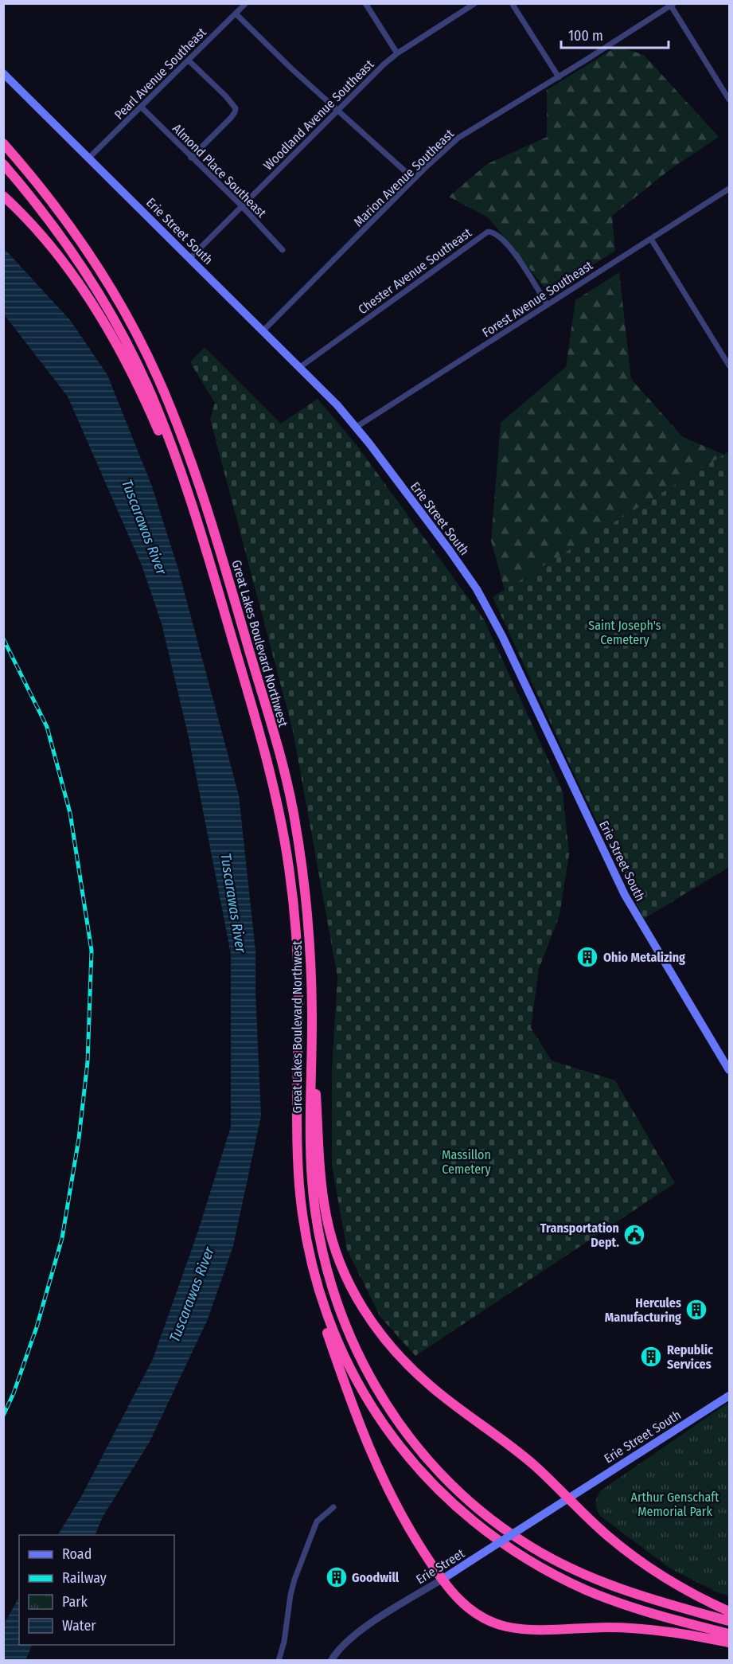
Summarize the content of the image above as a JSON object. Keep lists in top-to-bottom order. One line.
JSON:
{"streets":{"highway":["Great Lakes Boulevard Northwest"],"main road":["Erie Street South","Erie Street"],"street":["Pearl Avenue Southeast","Woodland Avenue Southeast","Almond Place Southeast","Marion Avenue Southeast","Chester Avenue Southeast","Forest Avenue Southeast"]},"crossings":[["Pearl Avenue Southeast","Almond Place Southeast"],["Pearl Avenue Southeast","Erie Street South"],["Woodland Avenue Southeast","Almond Place Southeast"],["Woodland Avenue Southeast","Erie Street South"],["Marion Avenue Southeast","Erie Street South"],["Erie Street South","Chester Avenue Southeast"],["Erie Street South","Forest Avenue Southeast"],["Erie Street South","Erie Street"],["Chester Avenue Southeast","Forest Avenue Southeast"]],"water":["Tuscarawas River"],"parks":["Saint Joseph's Cemetery","Massillon Cemetery","Arthur Genschaft Memorial Park"],"places":{"building":["Ohio Metalizing","Hercules Manufacturing","Republic Services","Goodwill"],"public building":["Transportation Dept."]},"legend":["Road","Railway","Park","Water"],"scale_bar":"100 m"}
